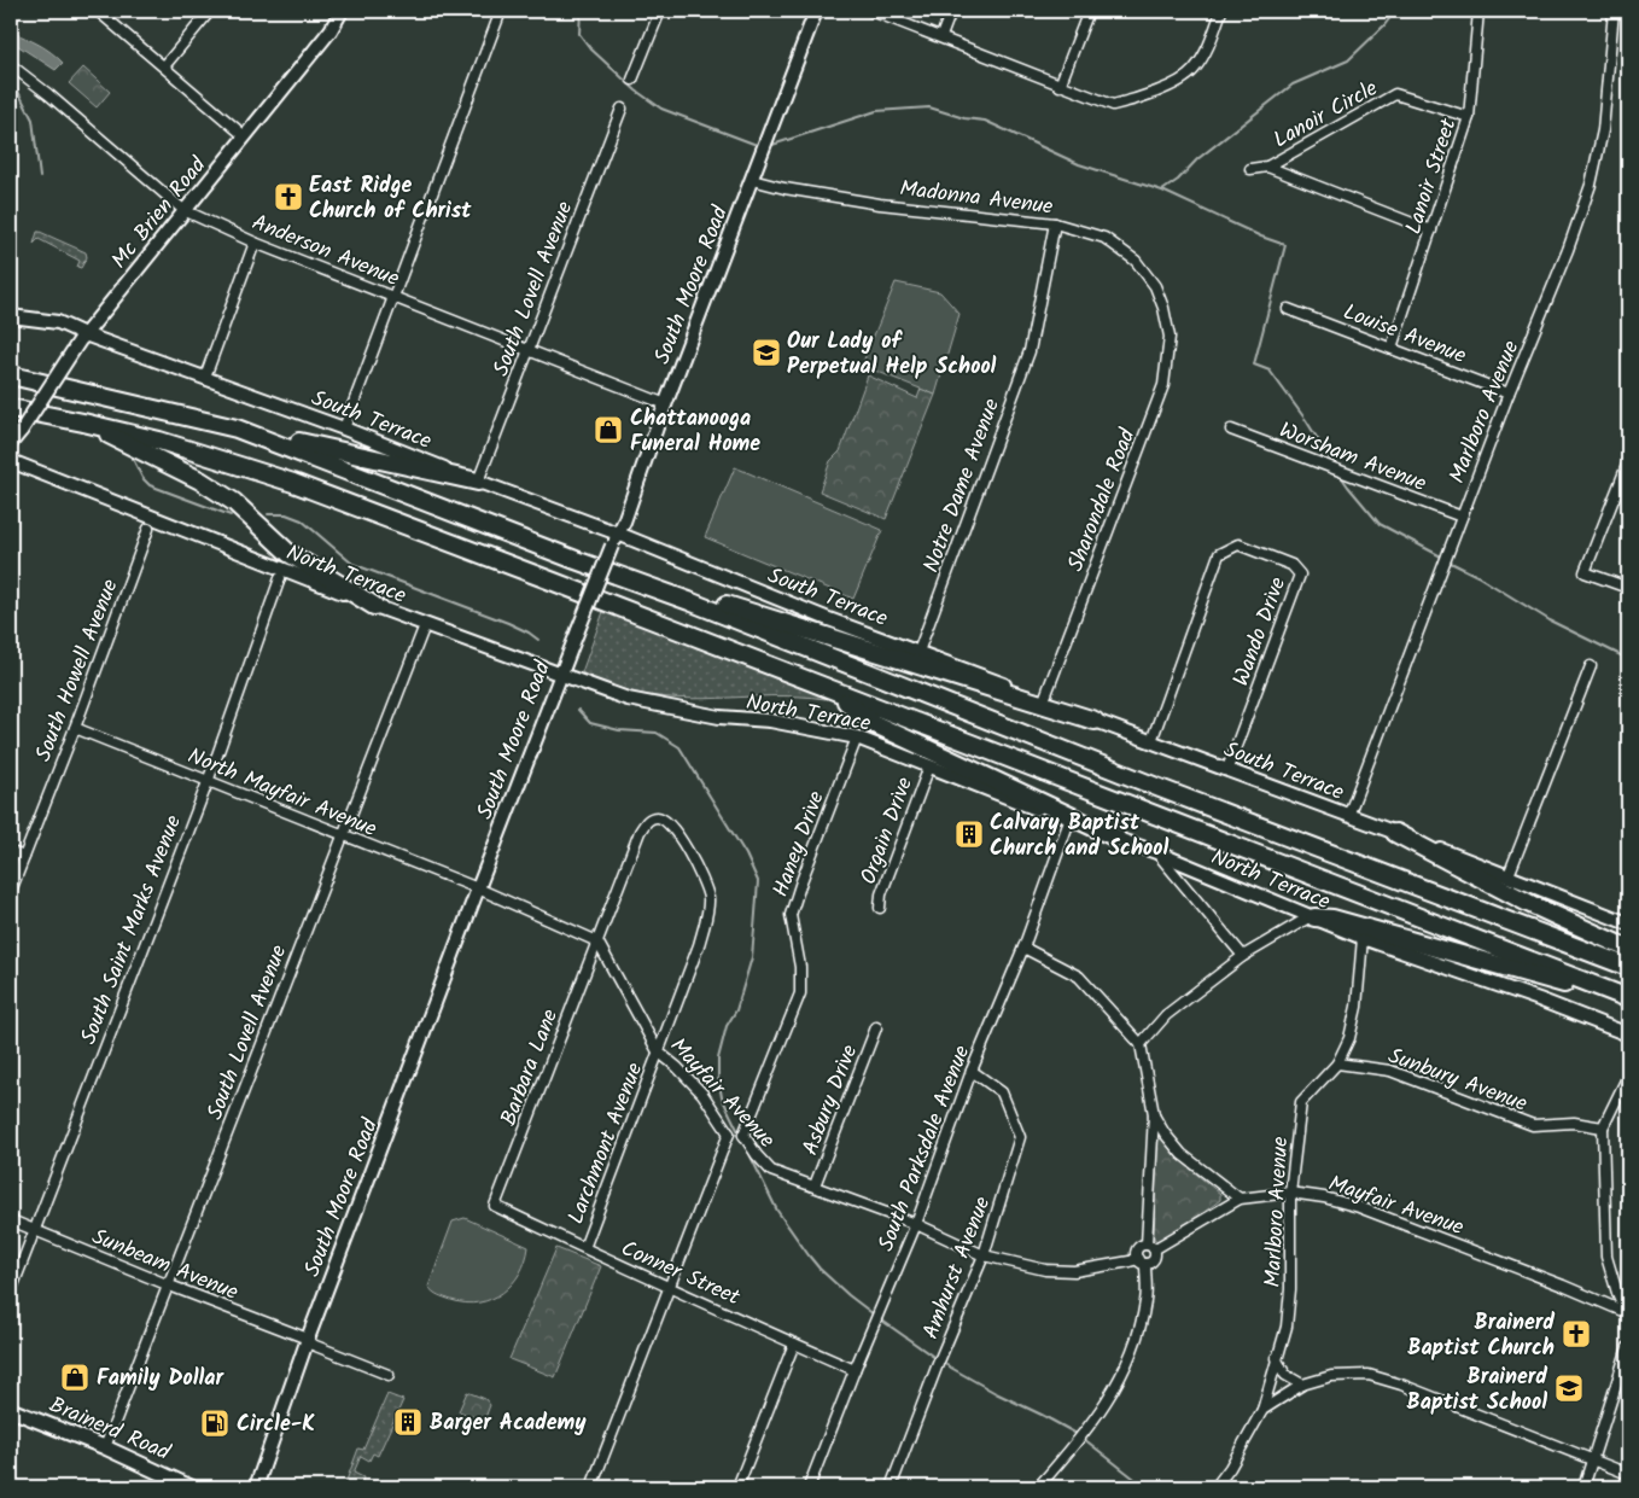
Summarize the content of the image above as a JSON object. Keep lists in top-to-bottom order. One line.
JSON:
{"streets":{"main road":["Brainerd Road"],"street":["Lanoir Circle","Lanoir Street","Madonna Avenue","Mc Brien Road","Anderson Avenue","South Moore Road","South Lovell Avenue","Louise Avenue","Marlboro Avenue","South Terrace","Worsham Avenue","Notre Dame Avenue","Sharondale Road","North Terrace","Wando Drive","South Howell Avenue","North Mayfair Avenue","Orgain Drive","Haney Drive","South Saint Marks Avenue","Barbara Lane","Sunbury Avenue","Mayfair Avenue","Asbury Drive","Larchmont Avenue","South Parksdale Avenue","Sunbeam Avenue","Amhurst Avenue","Conner Street"]},"crossings":[["Lanoir Circle","Lanoir Street"],["Lanoir Street","Louise Avenue"],["Madonna Avenue","South Moore Road"],["Madonna Avenue","Notre Dame Avenue"],["Madonna Avenue","Sharondale Road"],["Mc Brien Road","Anderson Avenue"],["Mc Brien Road","South Terrace"],["Anderson Avenue","South Moore Road"],["Anderson Avenue","South Lovell Avenue"],["South Moore Road","South Terrace"],["South Moore Road","North Terrace"],["South Moore Road","North Mayfair Avenue"],["South Moore Road","Sunbeam Avenue"],["South Lovell Avenue","South Terrace"],["South Lovell Avenue","North Mayfair Avenue"],["South Lovell Avenue","Sunbeam Avenue"],["South Lovell Avenue","Brainerd Road"],["Louise Avenue","Marlboro Avenue"],["Marlboro Avenue","South Terrace"],["Marlboro Avenue","Worsham Avenue"],["Marlboro Avenue","North Terrace"],["Marlboro Avenue","Sunbury Avenue"],["Marlboro Avenue","Mayfair Avenue"],["South Terrace","Notre Dame Avenue"],["South Terrace","Sharondale Road"],["South Terrace","Wando Drive"],["North Terrace","Orgain Drive"],["North Terrace","Haney Drive"],["North Terrace","South Parksdale Avenue"],["South Howell Avenue","North Mayfair Avenue"],["North Mayfair Avenue","South Saint Marks Avenue"],["Haney Drive","Mayfair Avenue"],["South Saint Marks Avenue","Sunbeam Avenue"],["Barbara Lane","Mayfair Avenue"],["Barbara Lane","Larchmont Avenue"],["Barbara Lane","Conner Street"],["Mayfair Avenue","Asbury Drive"],["Mayfair Avenue","Larchmont Avenue"],["Mayfair Avenue","South Parksdale Avenue"],["Mayfair Avenue","Amhurst Avenue"],["Larchmont Avenue","Conner Street"],["South Parksdale Avenue","Amhurst Avenue"],["South Parksdale Avenue","Conner Street"]],"places":{"church":["East Ridge Church of Christ","Brainerd Baptist Church"],"school or university":["Our Lady of Perpetual Help School","Brainerd Baptist School"],"shop":["Chattanooga Funeral Home","Family Dollar"],"building":["Calvary Baptist Church and School","Barger Academy"],"fuel station":["Circle-K"]}}
